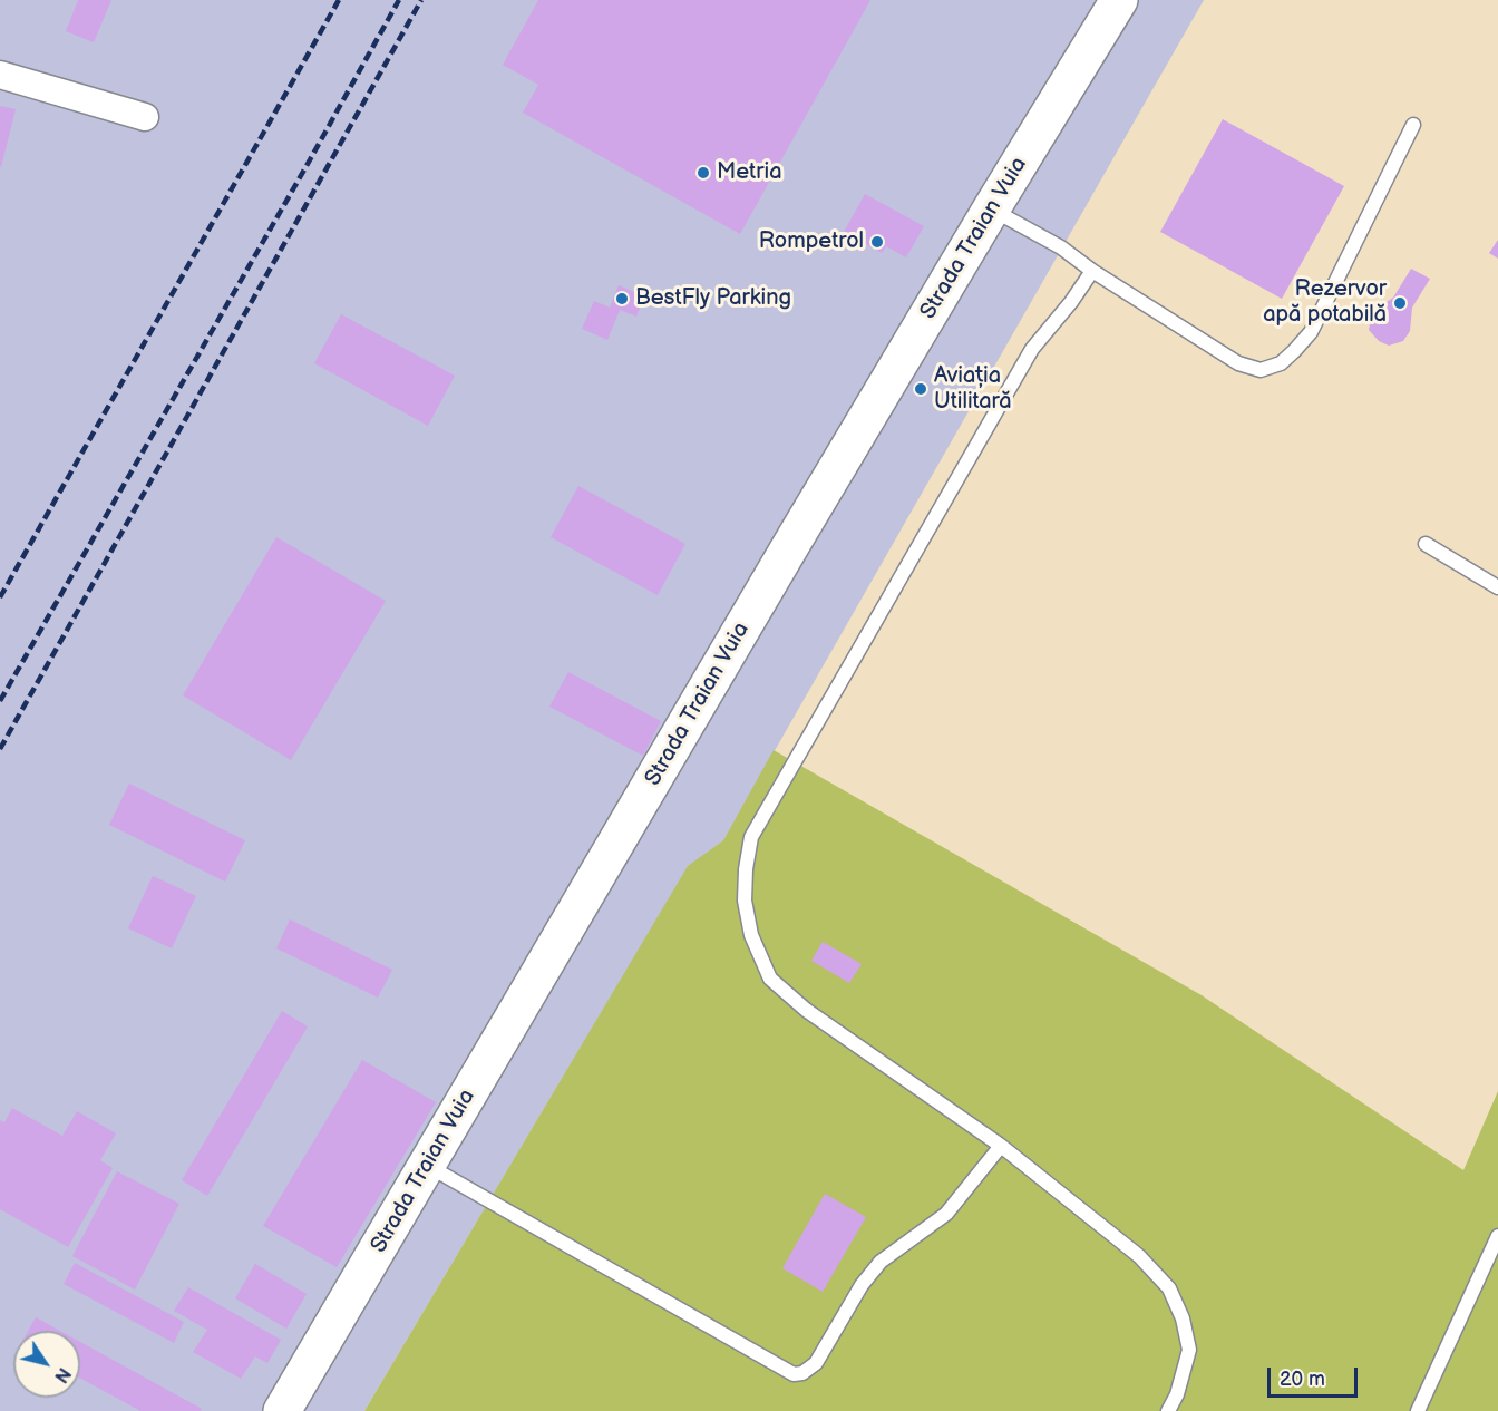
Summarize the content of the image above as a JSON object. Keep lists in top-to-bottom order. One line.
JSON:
{"streets":{"main road":["Strada Traian Vuia"]},"places":["Metria","Rompetrol","BestFly Parking","Rezervor apă potabilă","Aviația Utilitară"],"scale_bar":"20 m","north":"bottom right"}
